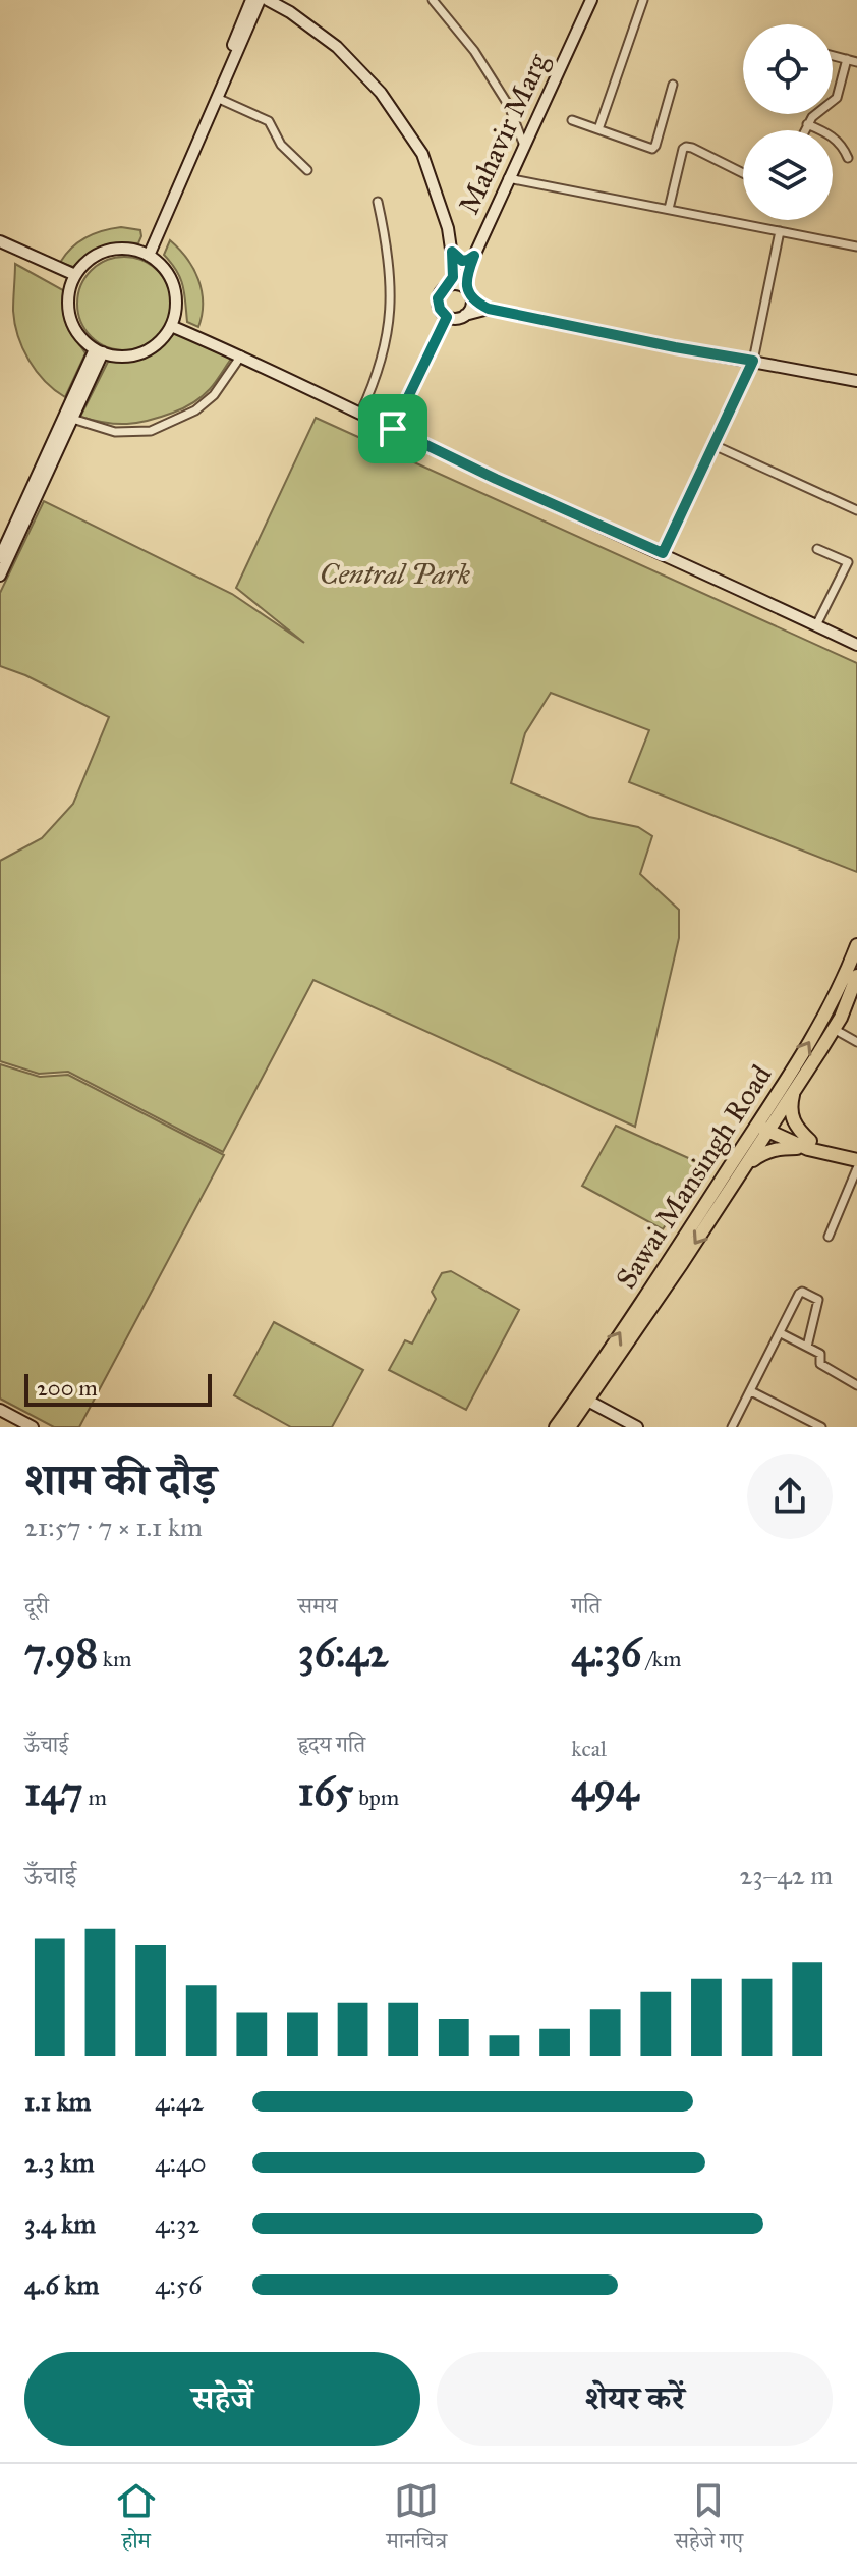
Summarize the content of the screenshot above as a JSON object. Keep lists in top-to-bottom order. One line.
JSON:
{"streets":{"main road":["Sawai Mansingh Road"],"street":["Mahavir Marg"]},"parks":["Central Park"],"scale_bar":"200 m","page":{"scale":"200 m","heading":["शाम की दौड़","21:57 · 7 × 1.1 km"],"stats":[["दूरी","7.98 km"],["समय","36:42"],["गति","4:36 /km"],["ऊँचाई","147 m"],["हृदय गति","165 bpm"],["kcal","494"]],"chart":["ऊँचाई","23–42 m"],"list":[{"name":"1.1 km","note":"4:42"},{"name":"2.3 km","note":"4:40"},{"name":"3.4 km","note":"4:32"},{"name":"4.6 km","note":"4:56"}],"buttons":["सहेजें","शेयर करें"],"tabs":["होम","मानचित्र","सहेजे गए"]}}
